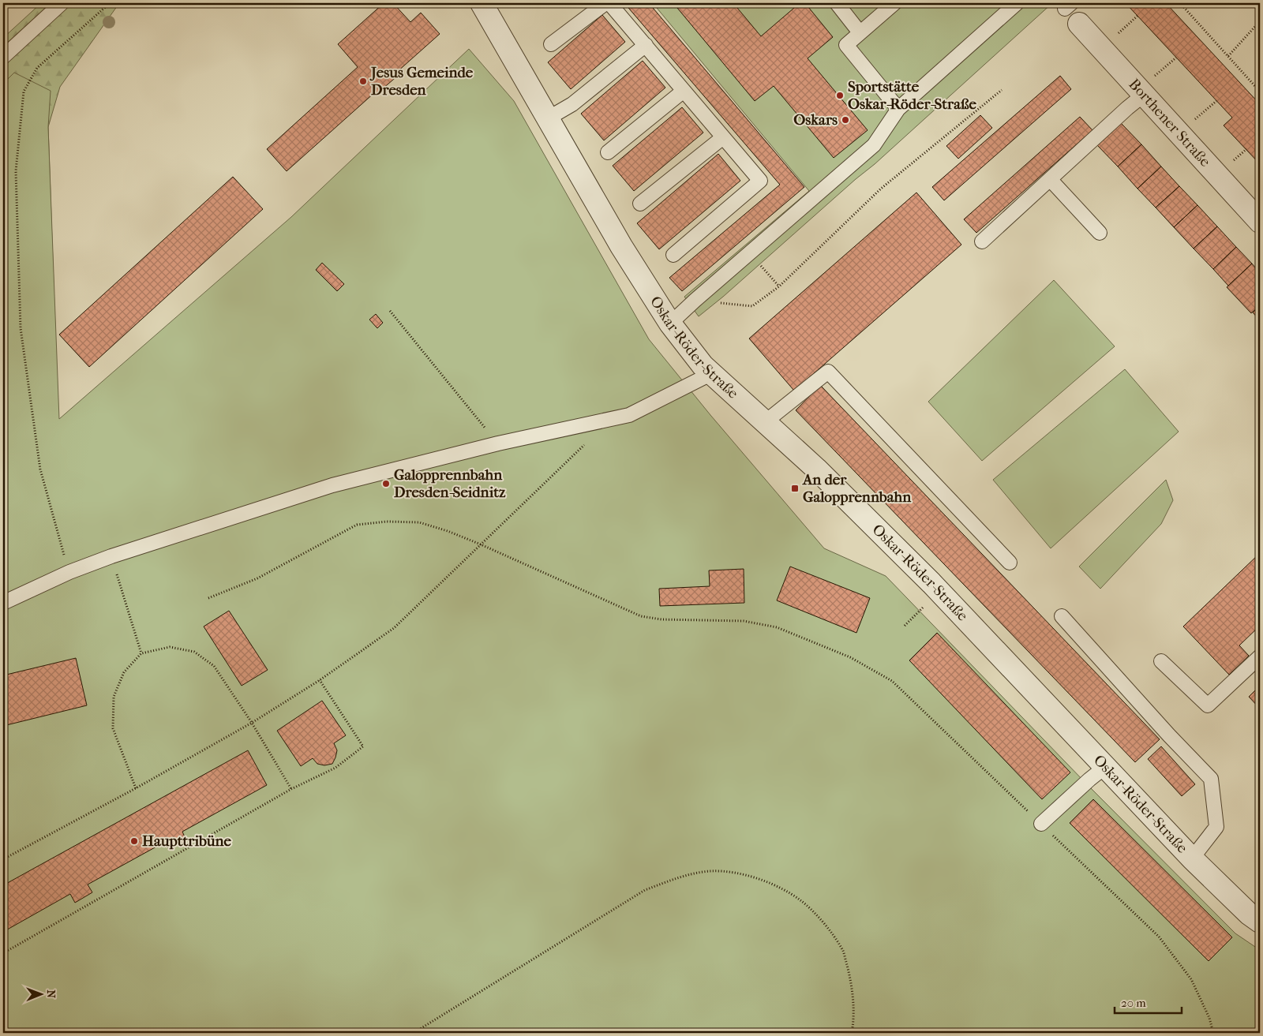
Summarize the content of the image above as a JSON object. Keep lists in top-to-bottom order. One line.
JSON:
{"streets":{"street":["Borthener Straße","Oskar-Röder-Straße"]},"places":{"other":["Jesus Gemeinde Dresden","Sportstätte Oskar-Röder-Straße","Oskars","Galopprennbahn Dresden-Seidnitz","Haupttribüne"],"transit":["An der Galopprennbahn"]},"scale_bar":"20 m","north":"right"}
